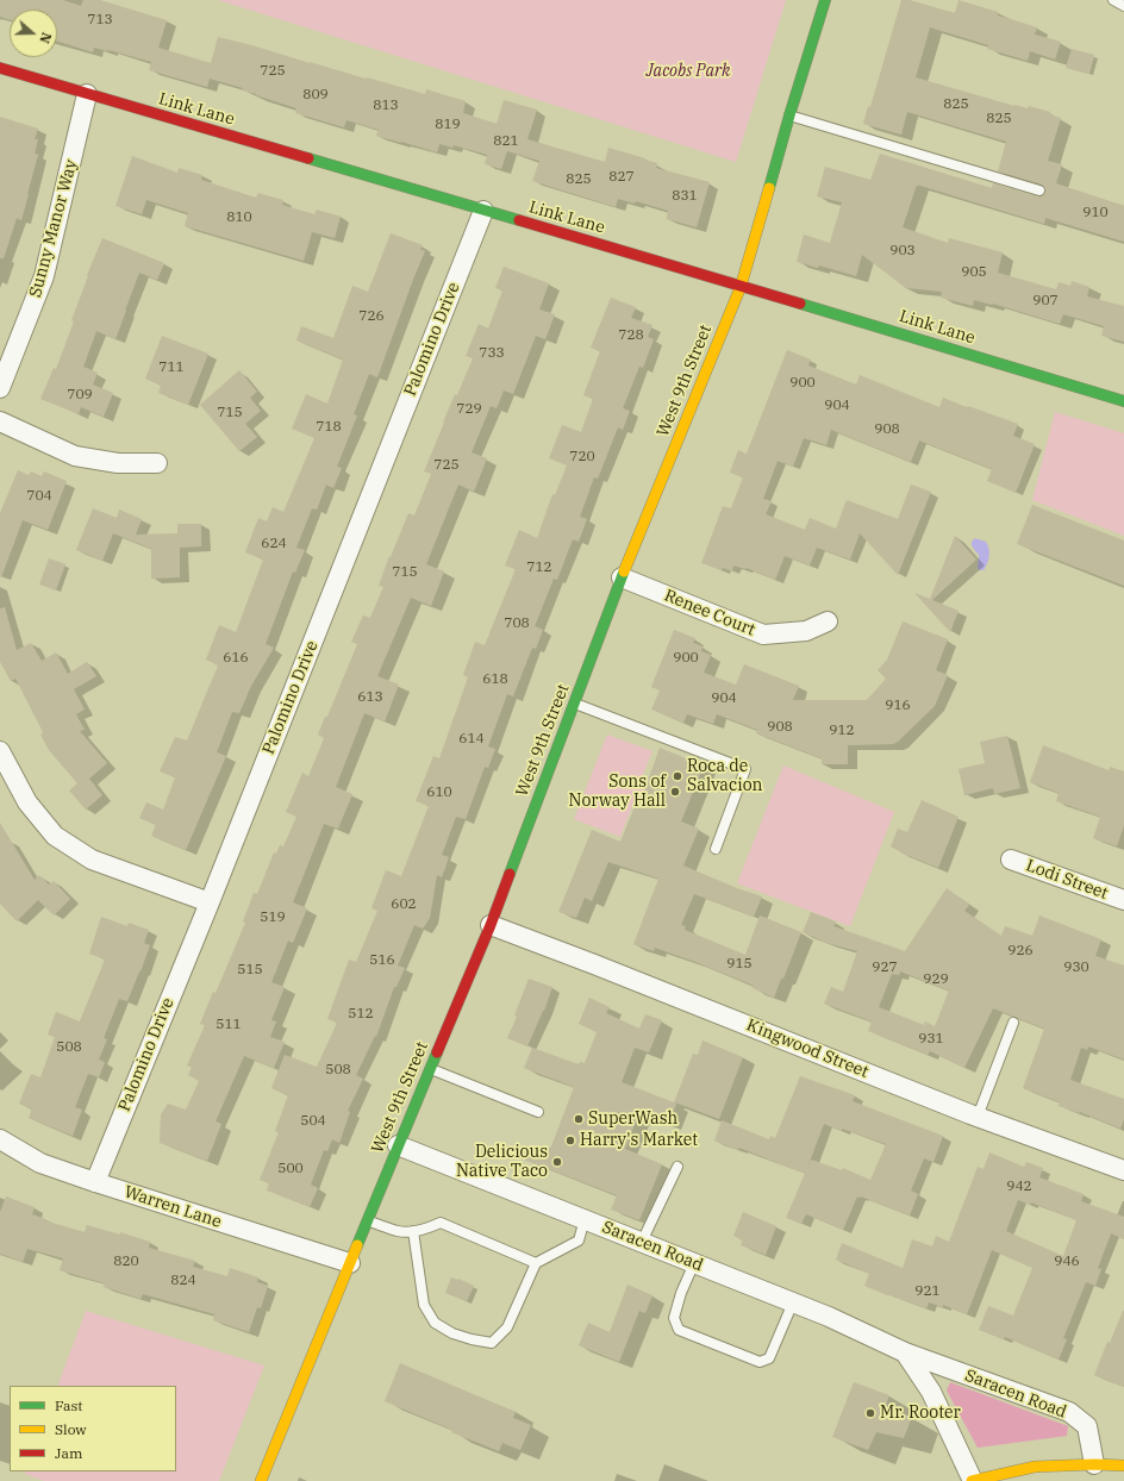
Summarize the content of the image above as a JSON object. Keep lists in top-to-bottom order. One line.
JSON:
{"streets":{"street":["Link Lane","Sunny Manor Way","Palomino Drive","West 9th Street","Renee Court","Lodi Street","Kingwood Street","Warren Lane","Saracen Road"]},"crossings":[["Link Lane","Sunny Manor Way"],["Link Lane","Palomino Drive"],["Link Lane","West 9th Street"],["Palomino Drive","Warren Lane"],["West 9th Street","Renee Court"],["West 9th Street","Kingwood Street"],["West 9th Street","Warren Lane"],["West 9th Street","Saracen Road"]],"parks":["Jacobs Park"],"places":["Roca de Salvacion","Sons of Norway Hall","SuperWash","Harry's Market","Delicious Native Taco","Mr. Rooter"],"house_numbers":["713","725","809","825","813","825","819","821","827","825","831","910","810","903","905","907","726","728","733","711","900","709","904","729","715","718","908","720","725","704","624","712","715","708","616","900","618","613","904","916","908","912","614","610","602","519","926","516","915","927","930","515","929","512","511","931","508","508","504","500","942","820","946","824","921"],"legend":["Fast","Slow","Jam"],"north":"right"}
